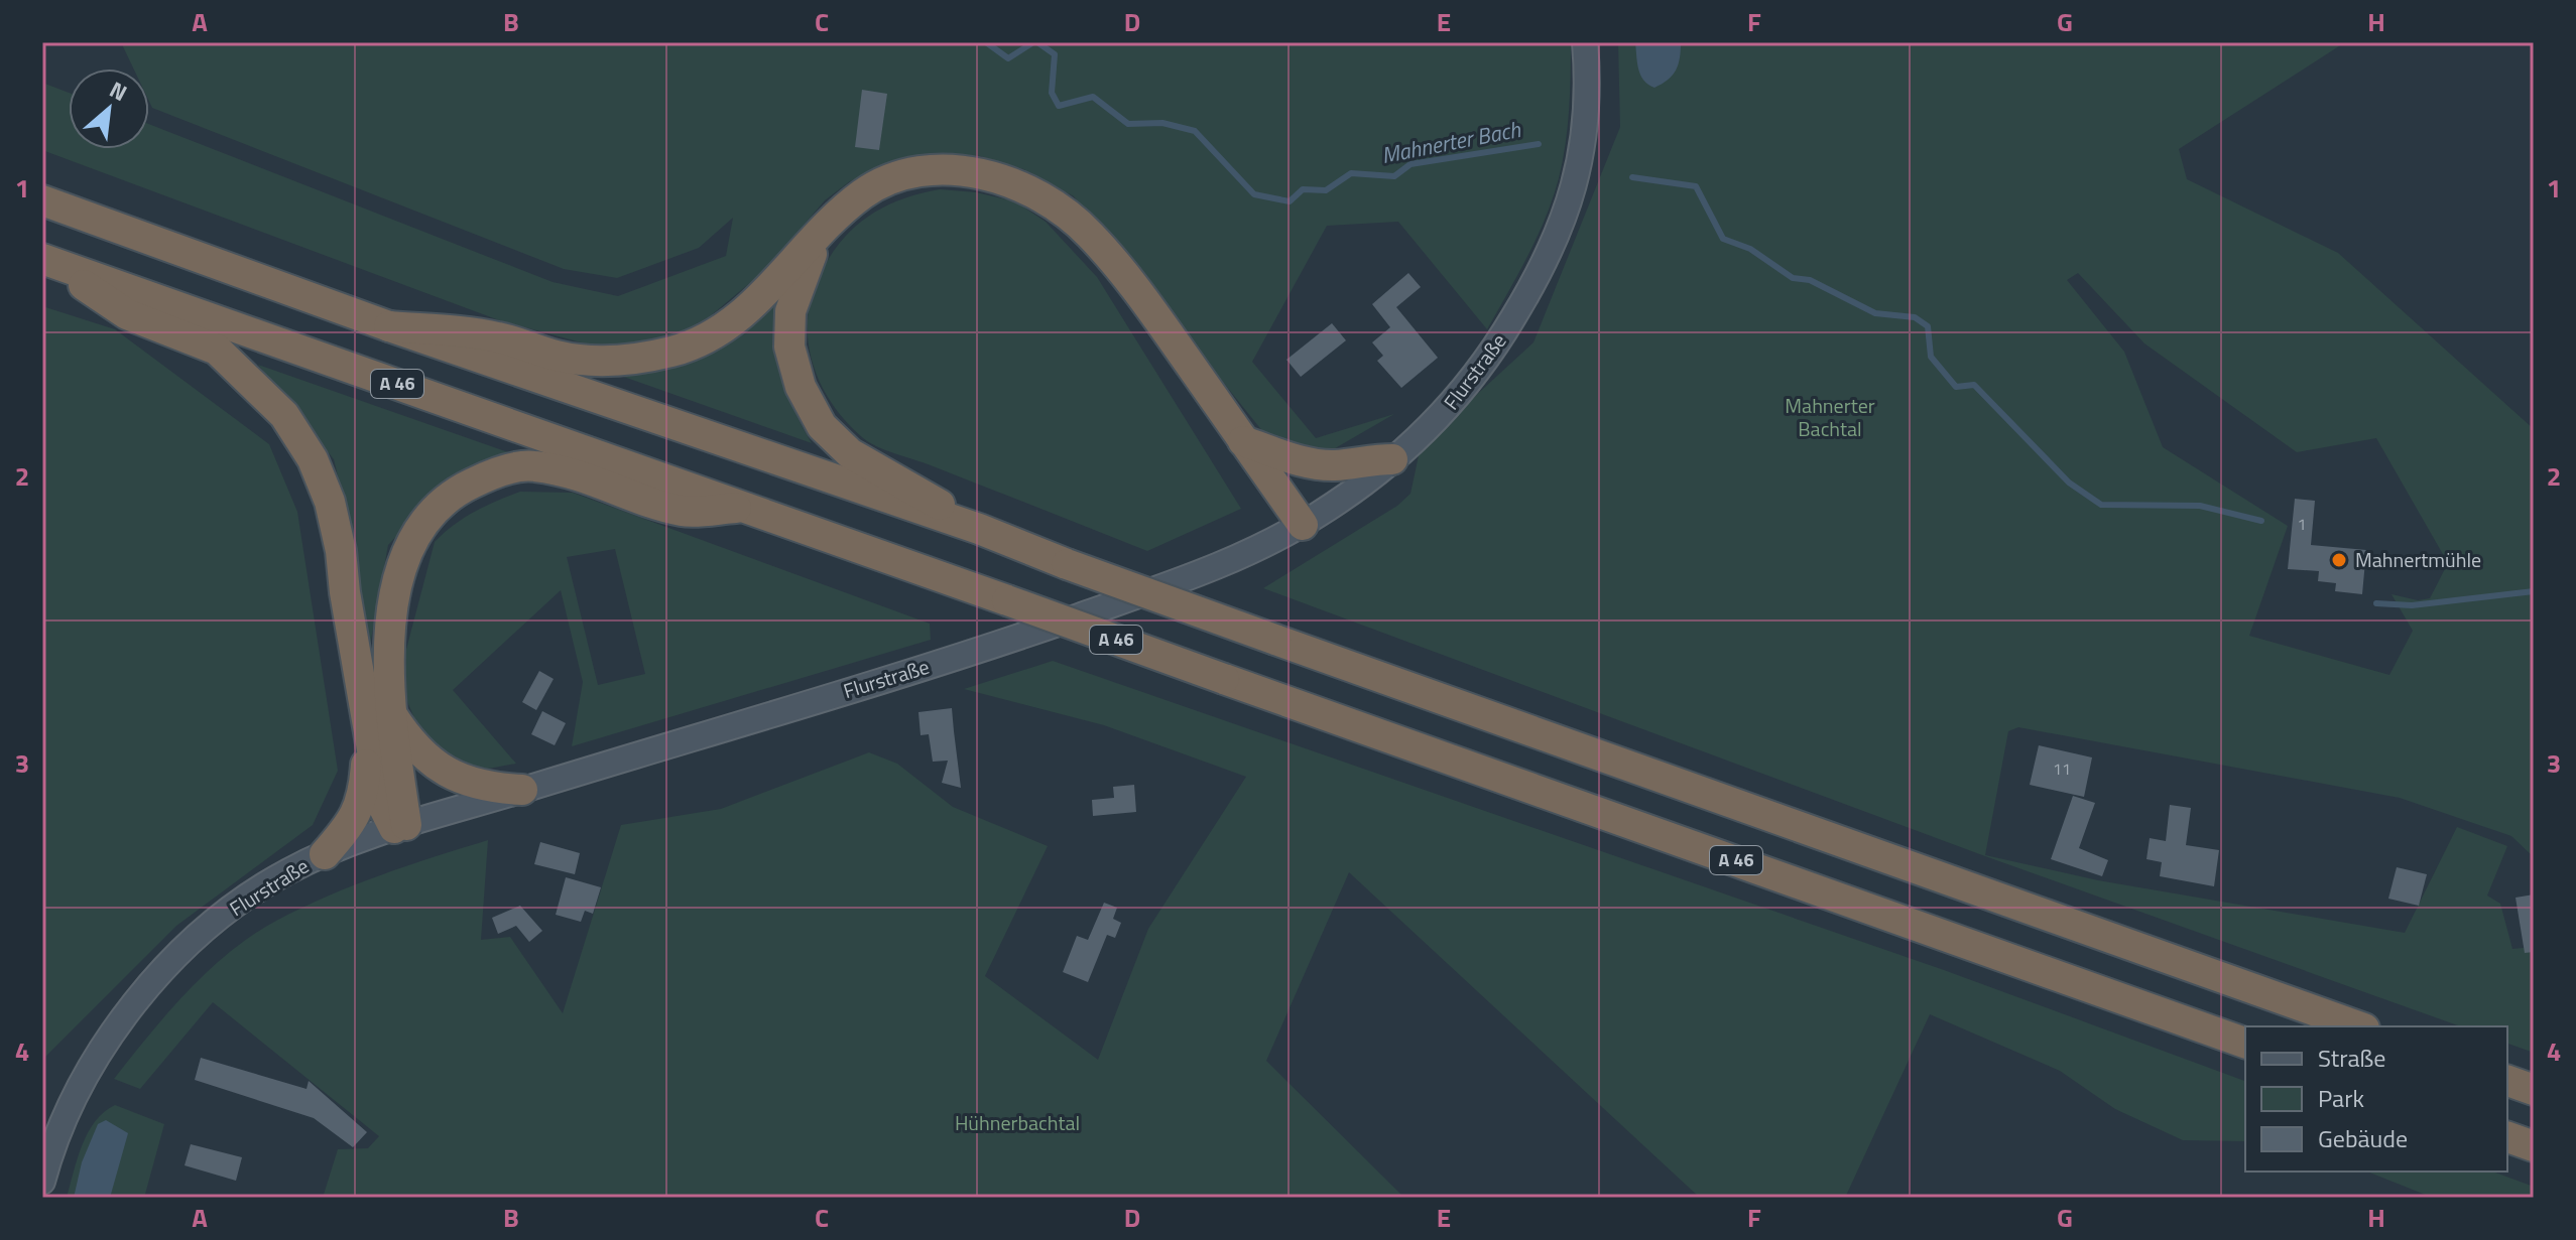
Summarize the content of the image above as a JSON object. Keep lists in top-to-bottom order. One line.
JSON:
{"streets":{"highway":["A 46"],"main road":["Flurstraße"]},"water":["Mahnerter Bach"],"parks":["Mahnerter Bachtal","Hühnerbachtal"],"places":["Mahnertmühle"],"house_numbers":["1","11"],"legend":["Straße","Park","Gebäude"],"north":"top right","grid":{"columns":["A","B","C","D","E","F","G","H"],"rows":["1","2","3","4"]}}
